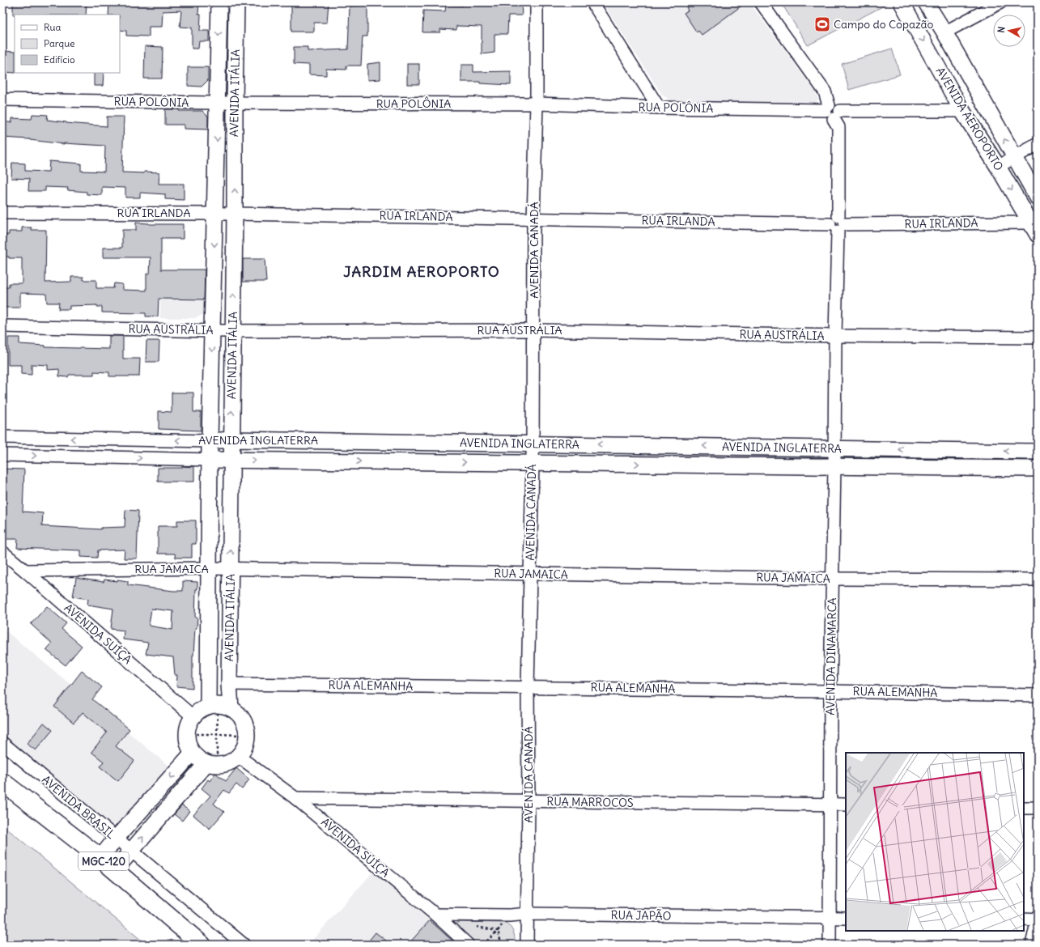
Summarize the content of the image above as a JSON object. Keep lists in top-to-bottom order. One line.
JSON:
{"streets":{"main road":["MGC-120"],"street":["AVENIDA ITÁLIA","RUA POLÔNIA","AVENIDA AEROPORTO","RUA IRLANDA","AVENIDA CANADÁ","RUA AUSTRÁLIA","AVENIDA INGLATERRA","RUA JAMAICA","AVENIDA SUÍÇA","AVENIDA DINAMARCA","RUA ALEMANHA","RUA MARROCOS","AVENIDA BRASIL","RUA JAPÃO"]},"crossings":[["AVENIDA ITÁLIA","RUA POLÔNIA"],["AVENIDA ITÁLIA","RUA IRLANDA"],["AVENIDA ITÁLIA","RUA AUSTRÁLIA"],["AVENIDA ITÁLIA","AVENIDA INGLATERRA"],["AVENIDA ITÁLIA","RUA JAMAICA"],["AVENIDA ITÁLIA","RUA ALEMANHA"],["RUA POLÔNIA","AVENIDA CANADÁ"],["AVENIDA AEROPORTO","RUA IRLANDA"],["RUA IRLANDA","AVENIDA CANADÁ"],["RUA IRLANDA","AVENIDA DINAMARCA"],["AVENIDA CANADÁ","RUA AUSTRÁLIA"],["AVENIDA CANADÁ","AVENIDA INGLATERRA"],["AVENIDA CANADÁ","RUA JAMAICA"],["AVENIDA CANADÁ","RUA ALEMANHA"],["AVENIDA CANADÁ","RUA MARROCOS"],["AVENIDA CANADÁ","RUA JAPÃO"],["RUA AUSTRÁLIA","AVENIDA DINAMARCA"],["AVENIDA INGLATERRA","AVENIDA DINAMARCA"],["RUA JAMAICA","AVENIDA SUÍÇA"],["RUA JAMAICA","AVENIDA DINAMARCA"],["AVENIDA SUÍÇA","RUA MARROCOS"],["AVENIDA SUÍÇA","RUA JAPÃO"],["AVENIDA DINAMARCA","RUA ALEMANHA"],["AVENIDA DINAMARCA","RUA MARROCOS"],["AVENIDA DINAMARCA","RUA JAPÃO"]],"districts":["JARDIM AEROPORTO"],"places":{"sports":["Campo do Copazão"]},"legend":["Rua","Parque","Edifício"],"north":"left"}
